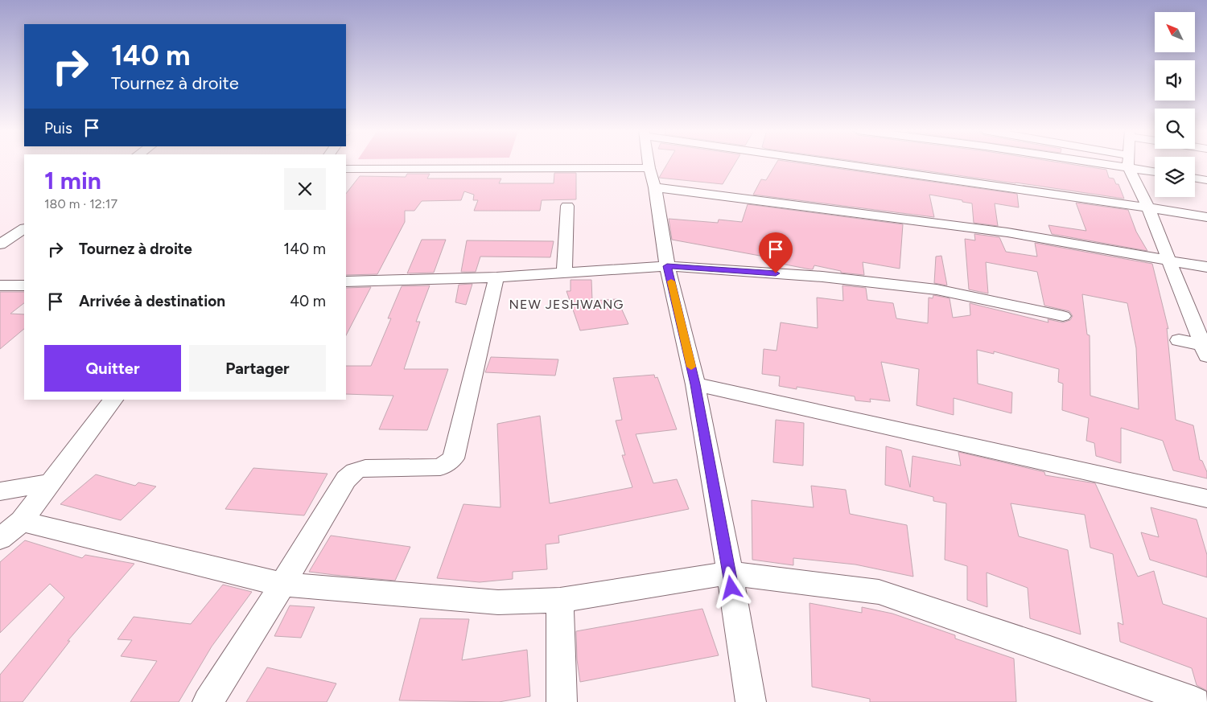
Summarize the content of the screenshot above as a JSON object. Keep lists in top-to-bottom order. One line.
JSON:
{"districts":["NEW JESHWANG"],"north":"top left","page":{"turn":["140 m","Tournez à droite"],"then":"Puis","heading":["1 min","180 m · 12:17"],"list":[{"name":"Tournez à droite","value":"140 m"},{"name":"Arrivée à destination","value":"40 m"}],"buttons":["Quitter","Partager"]}}
